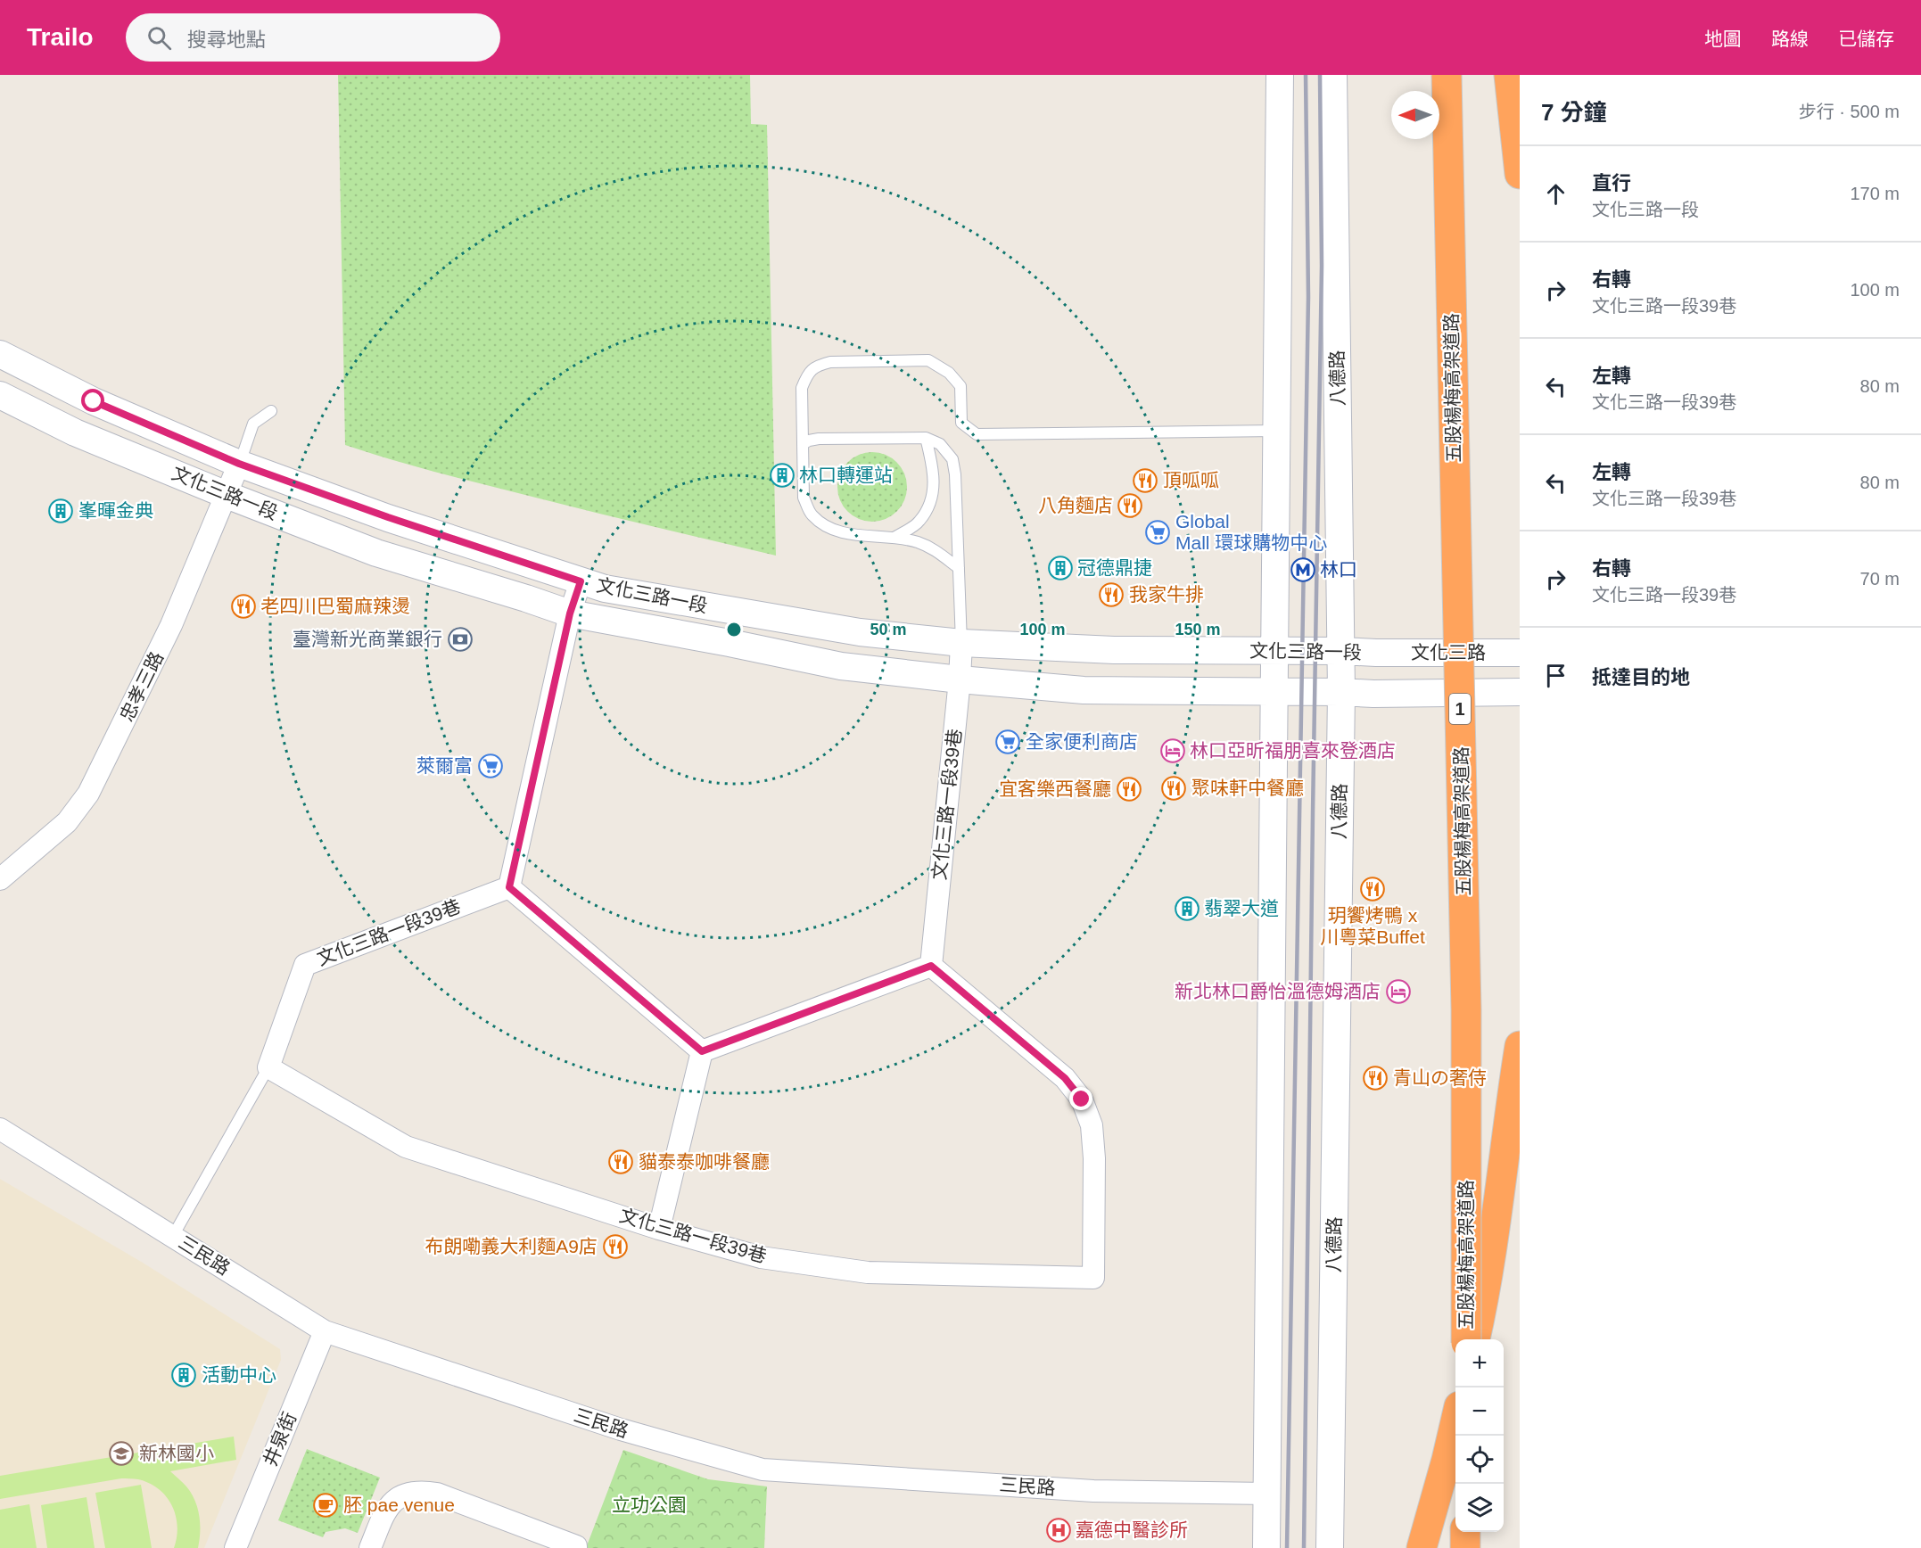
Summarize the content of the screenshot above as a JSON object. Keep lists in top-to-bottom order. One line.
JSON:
{"streets":{"highway":["五股楊梅高架道路","1"],"street":["八德路","文化三路一段","文化三路","忠孝三路","文化三路一段39巷","三民路","井泉街"]},"crossings":[["八德路","文化三路一段"],["文化三路一段","文化三路"],["文化三路一段","忠孝三路"],["文化三路一段","文化三路一段39巷"],["三民路","井泉街"]],"parks":["立功公園"],"places":{"building":["林口轉運站","峯暉金典","冠德鼎捷","翡翠大道","活動中心"],"restaurant":["頂呱呱","八角麵店","我家牛排","老四川巴蜀麻辣燙","聚味軒中餐廳","宜客樂西餐廳","玥饗烤鴨 x 川粵菜Buffet","青山の奢侍","貓泰泰咖啡餐廳","布朗嘞義大利麵A9店"],"supermarket":["Global Mall 環球購物中心","全家便利商店","萊爾富"],"metro station":["林口"],"bank":["臺灣新光商業銀行"],"hotel":["林口亞昕福朋喜來登酒店","新北林口爵怡溫德姆酒店"],"school or university":["新林國小"],"cafe":["胚 pae venue"],"hospital":["嘉德中醫診所"]},"north":"left","page":{"header":"Trailo","search":"搜尋地點","nav":["地圖","路線","已儲存"],"heading":["7 分鐘","步行 · 500 m"],"list":[["直行","文化三路一段","170 m"],["右轉","文化三路一段39巷","100 m"],["左轉","文化三路一段39巷","80 m"],["左轉","文化三路一段39巷","80 m"],["右轉","文化三路一段39巷","70 m"],"抵達目的地"],"map_buttons":["+","−"]},"rings":["50 m","100 m","150 m"]}
